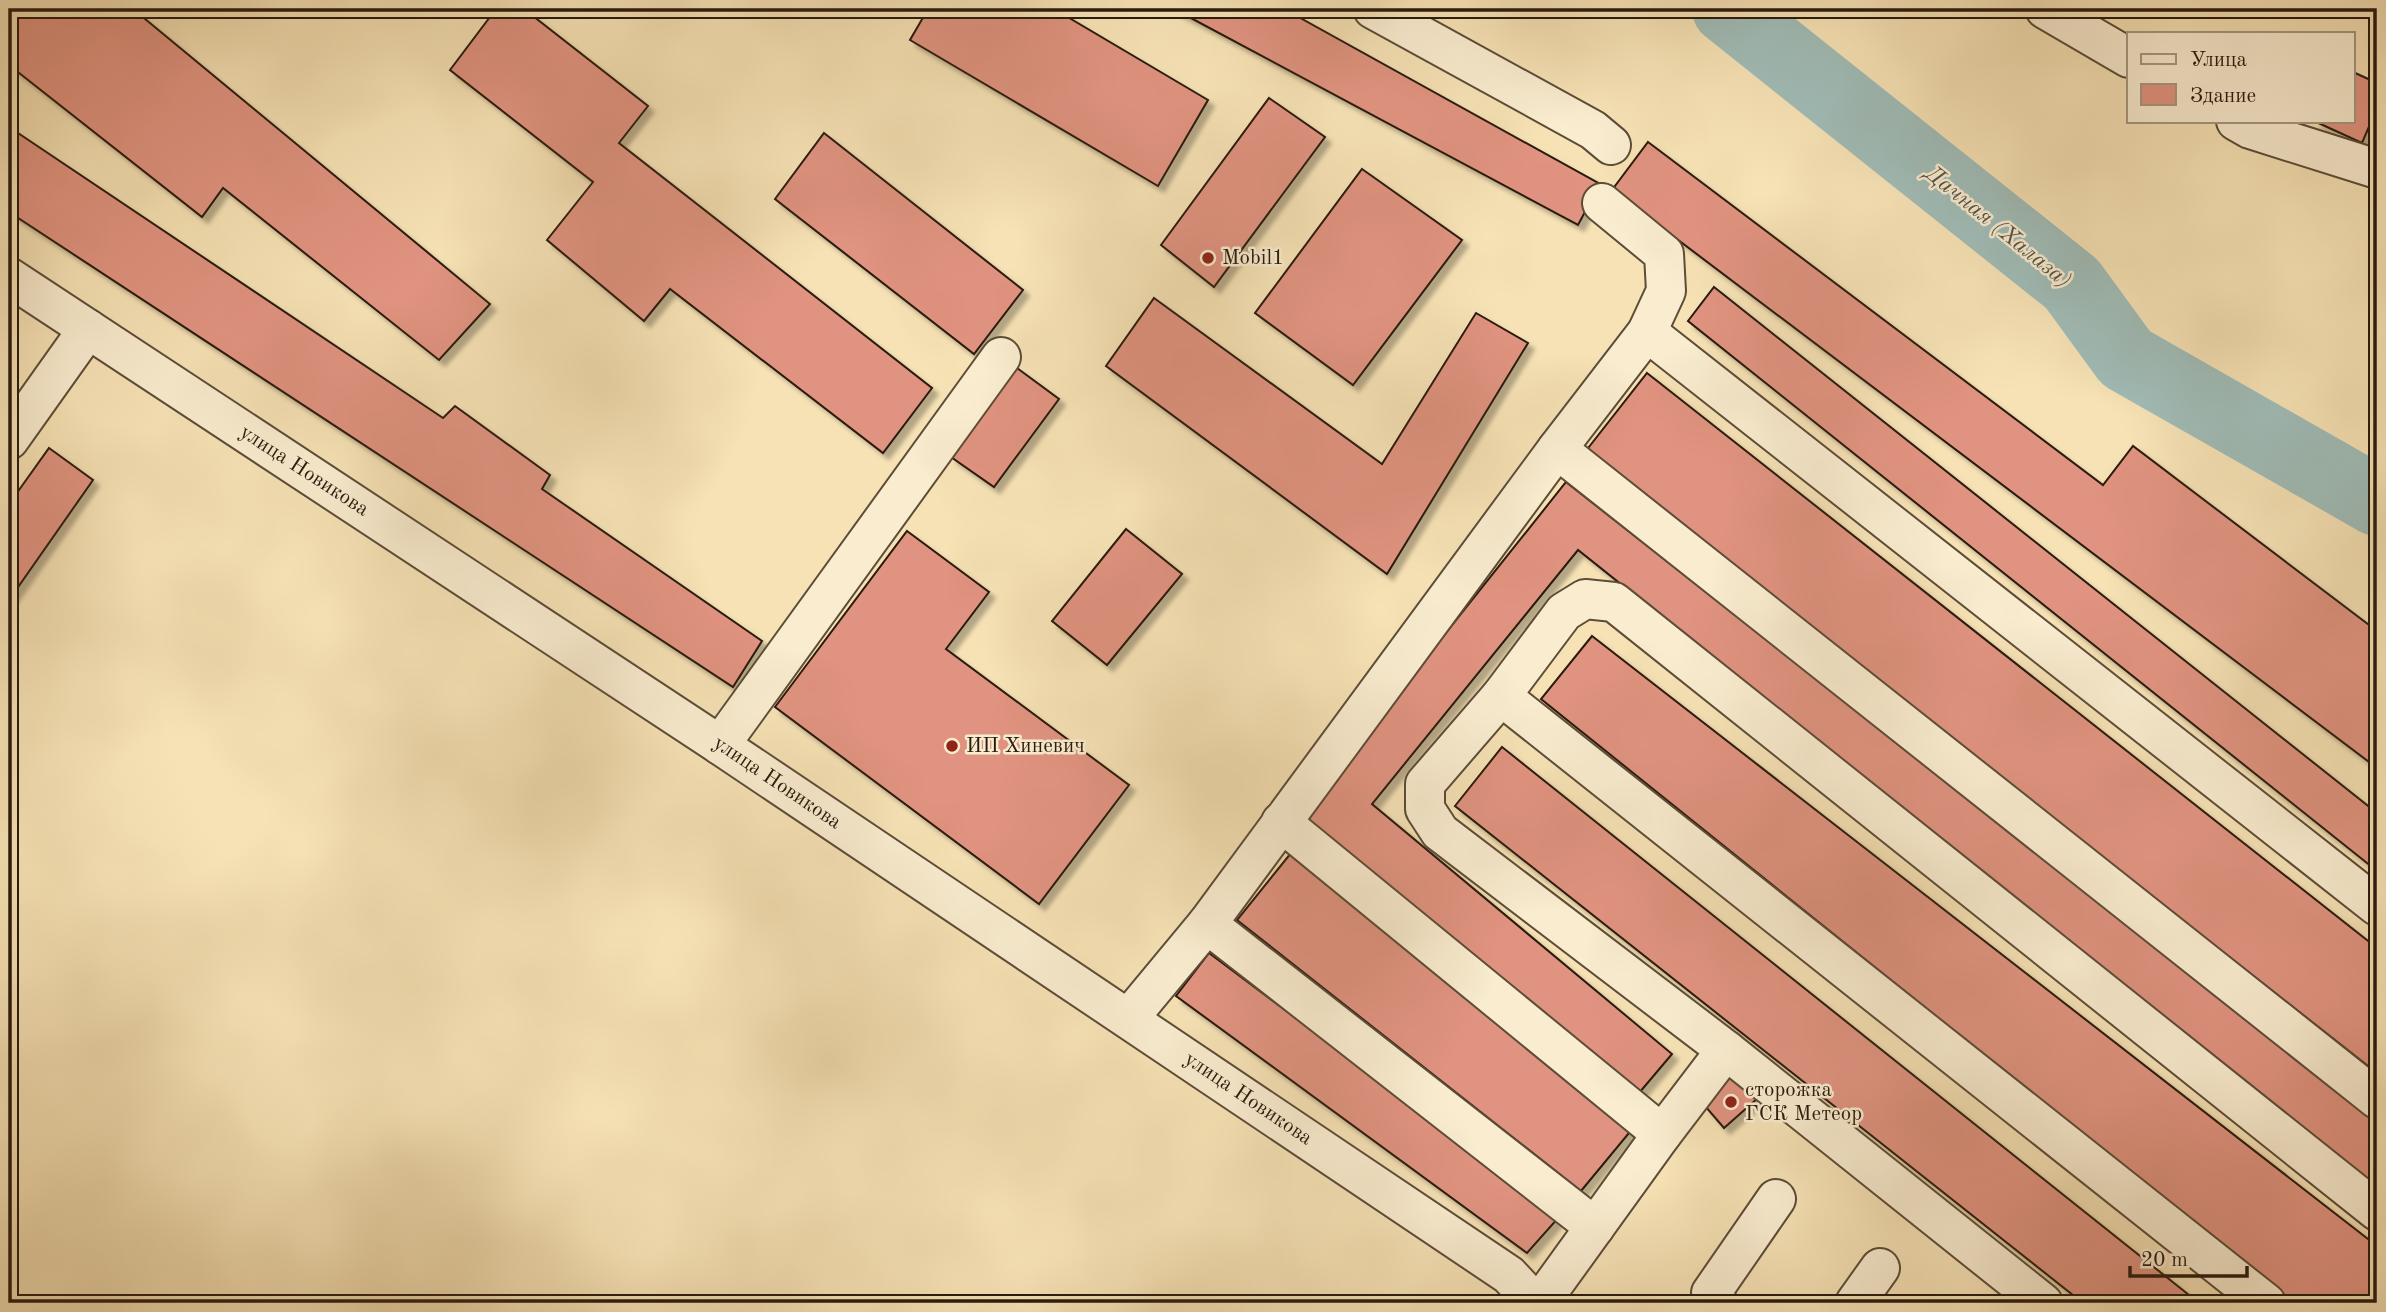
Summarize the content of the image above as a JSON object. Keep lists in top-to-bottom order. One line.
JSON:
{"streets":{"street":["улица Новикова"]},"water":["Дачная (Халаза)"],"places":["Mobil1","ИП Хиневич","сторожка ГСК Метеор"],"legend":["Улица","Здание"],"scale_bar":"20 m"}
